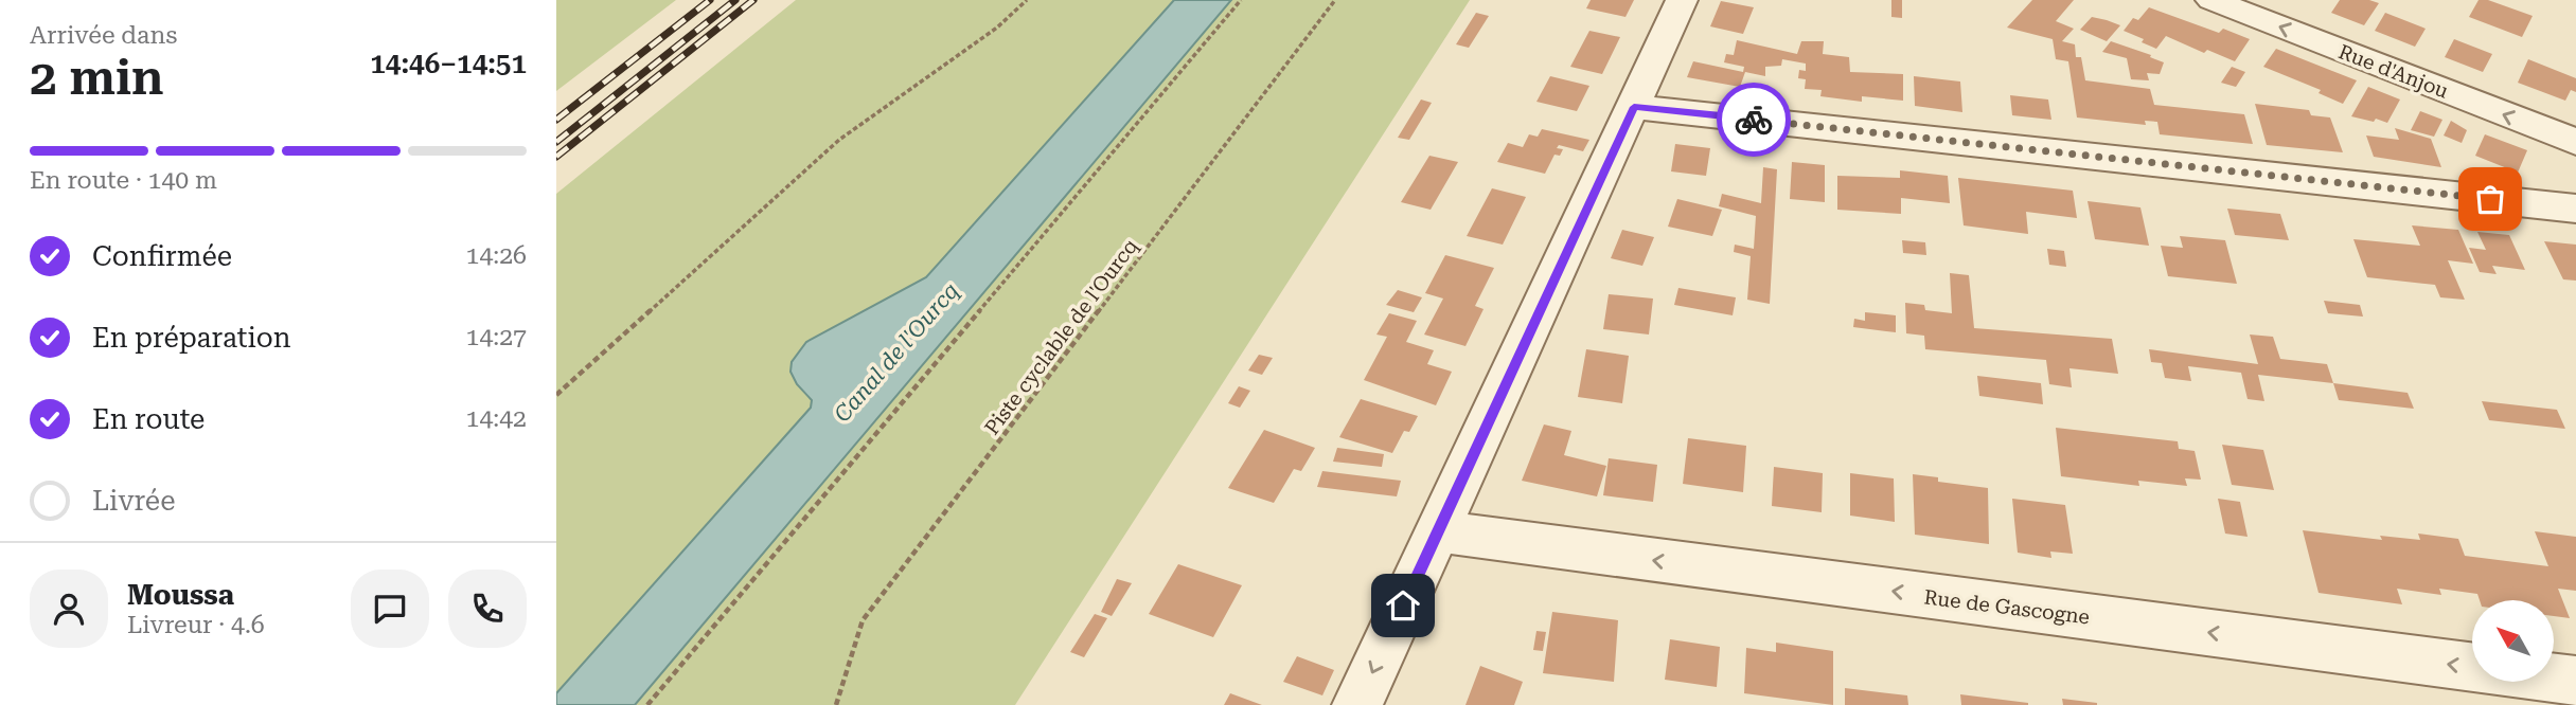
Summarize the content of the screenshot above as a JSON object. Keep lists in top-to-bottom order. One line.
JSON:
{"streets":{"street":["Rue d'Anjou","Rue de Gascogne"],"path":["Piste cyclable de l'Ourcq"]},"one_way":["Rue de Gascogne"],"water":["Canal de l'Ourcq"],"north":"top left","page":{"heading":["2 min","Arrivée dans","14:46–14:51"],"panel":["Moussa","Livreur · 4.6"],"bar":"En route · 140 m","list":[["Confirmée","14:26"],["En préparation","14:27"],["En route","14:42"],"Livrée"]}}
